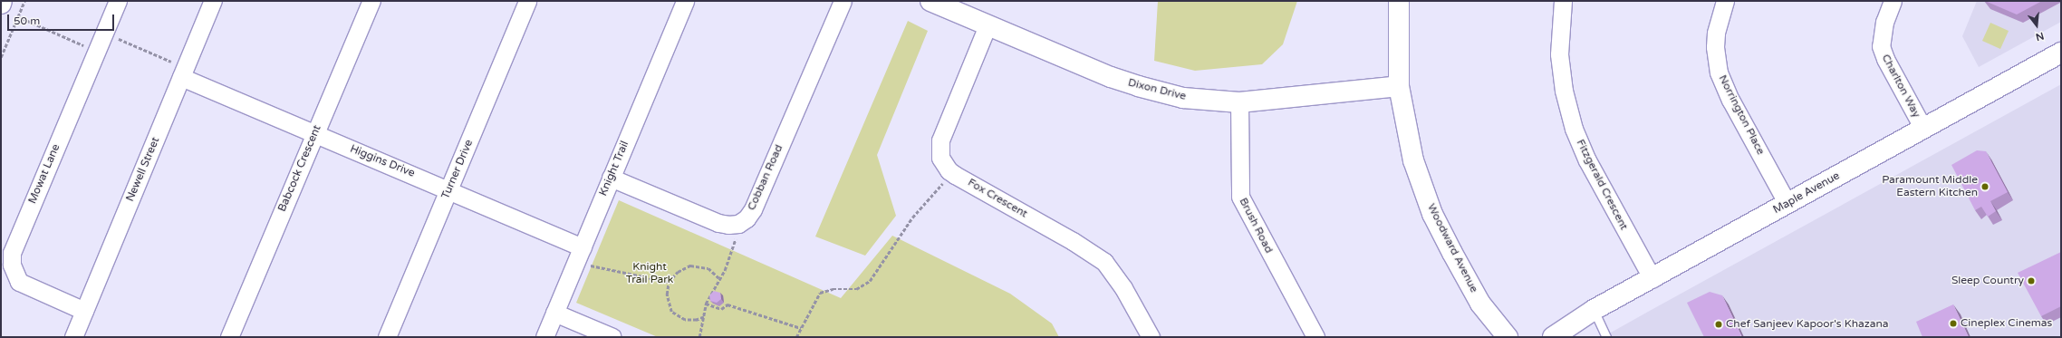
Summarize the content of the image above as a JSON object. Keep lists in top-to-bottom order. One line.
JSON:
{"streets":{"street":["Charlton Way","Dixon Drive","Norrington Place","Higgins Drive","Babcock Crescent","Knight Trail","Newell Street","Turner Drive","Mowat Lane","Cobban Road","Fitzgerald Crescent","Maple Avenue","Fox Crescent","Brush Road","Woodward Avenue"]},"crossings":[["Charlton Way","Maple Avenue"],["Dixon Drive","Fox Crescent"],["Dixon Drive","Brush Road"],["Dixon Drive","Woodward Avenue"],["Norrington Place","Maple Avenue"],["Higgins Drive","Babcock Crescent"],["Higgins Drive","Knight Trail"],["Higgins Drive","Newell Street"],["Higgins Drive","Turner Drive"],["Knight Trail","Cobban Road"],["Newell Street","Mowat Lane"],["Fitzgerald Crescent","Maple Avenue"]],"parks":["Knight Trail Park"],"places":["Paramount Middle Eastern Kitchen","Sleep Country","Cineplex Cinemas","Chef Sanjeev Kapoor's Khazana"],"scale_bar":"50 m","north":"bottom"}
